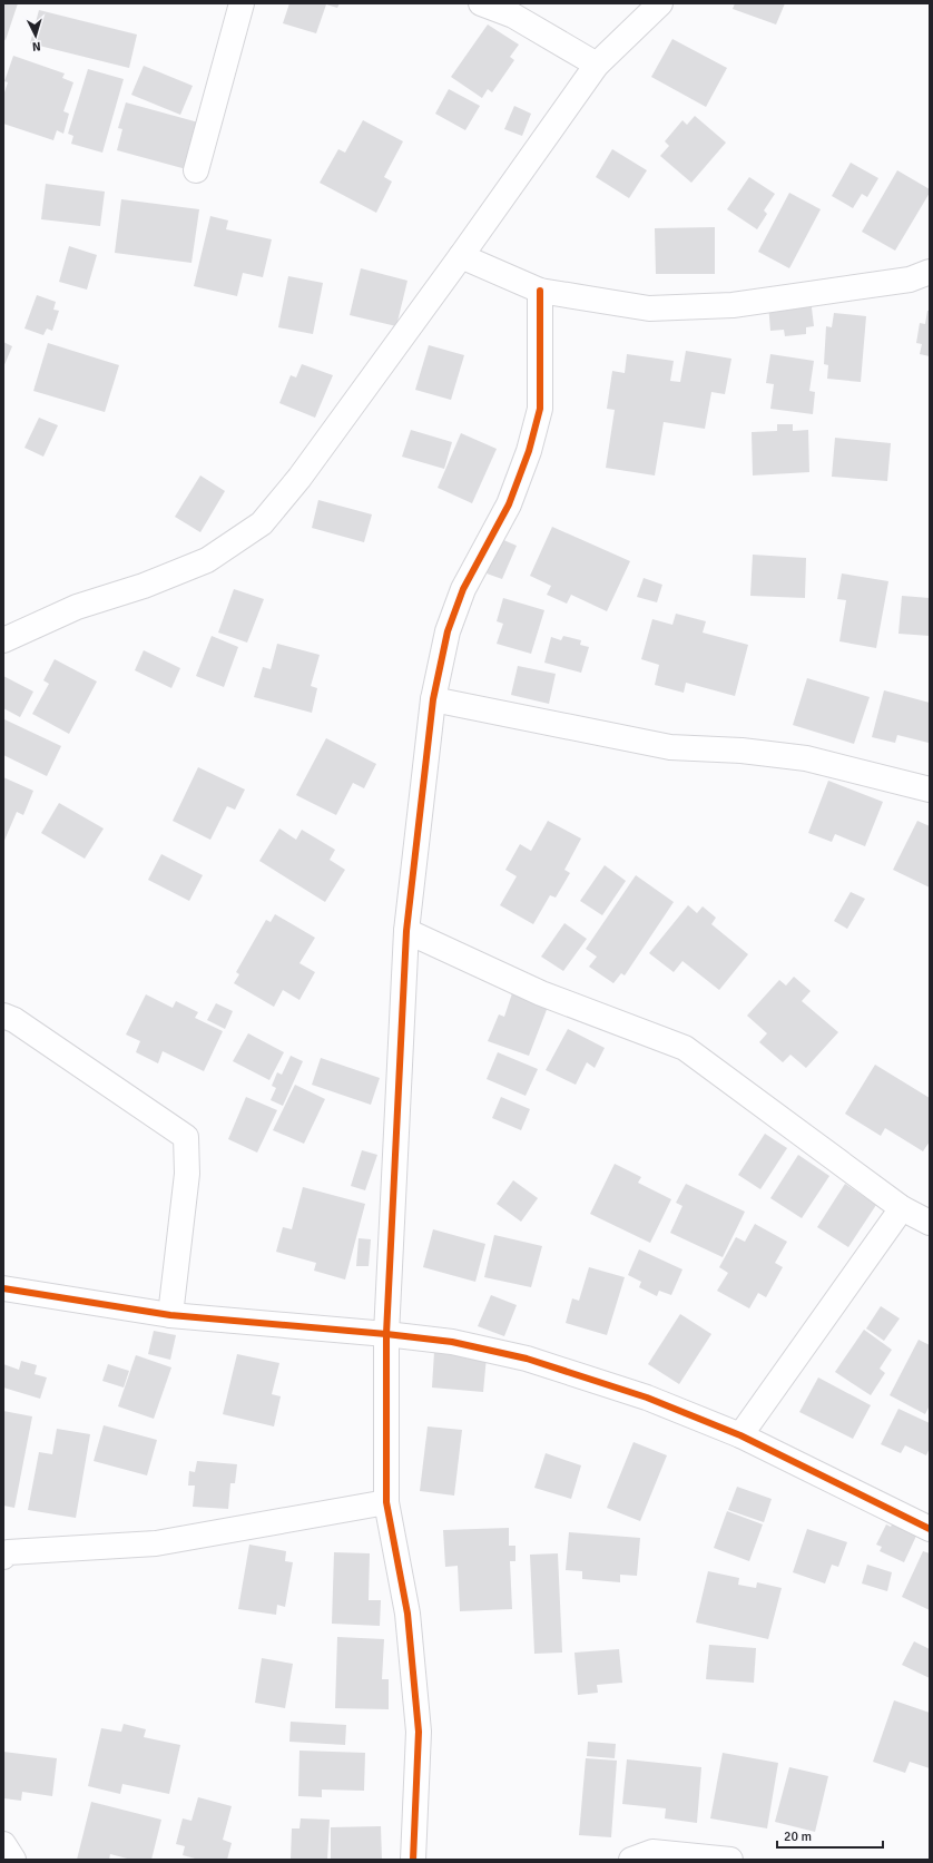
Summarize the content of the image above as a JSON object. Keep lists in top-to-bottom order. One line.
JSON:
{"scale_bar":"20 m","north":"bottom"}
